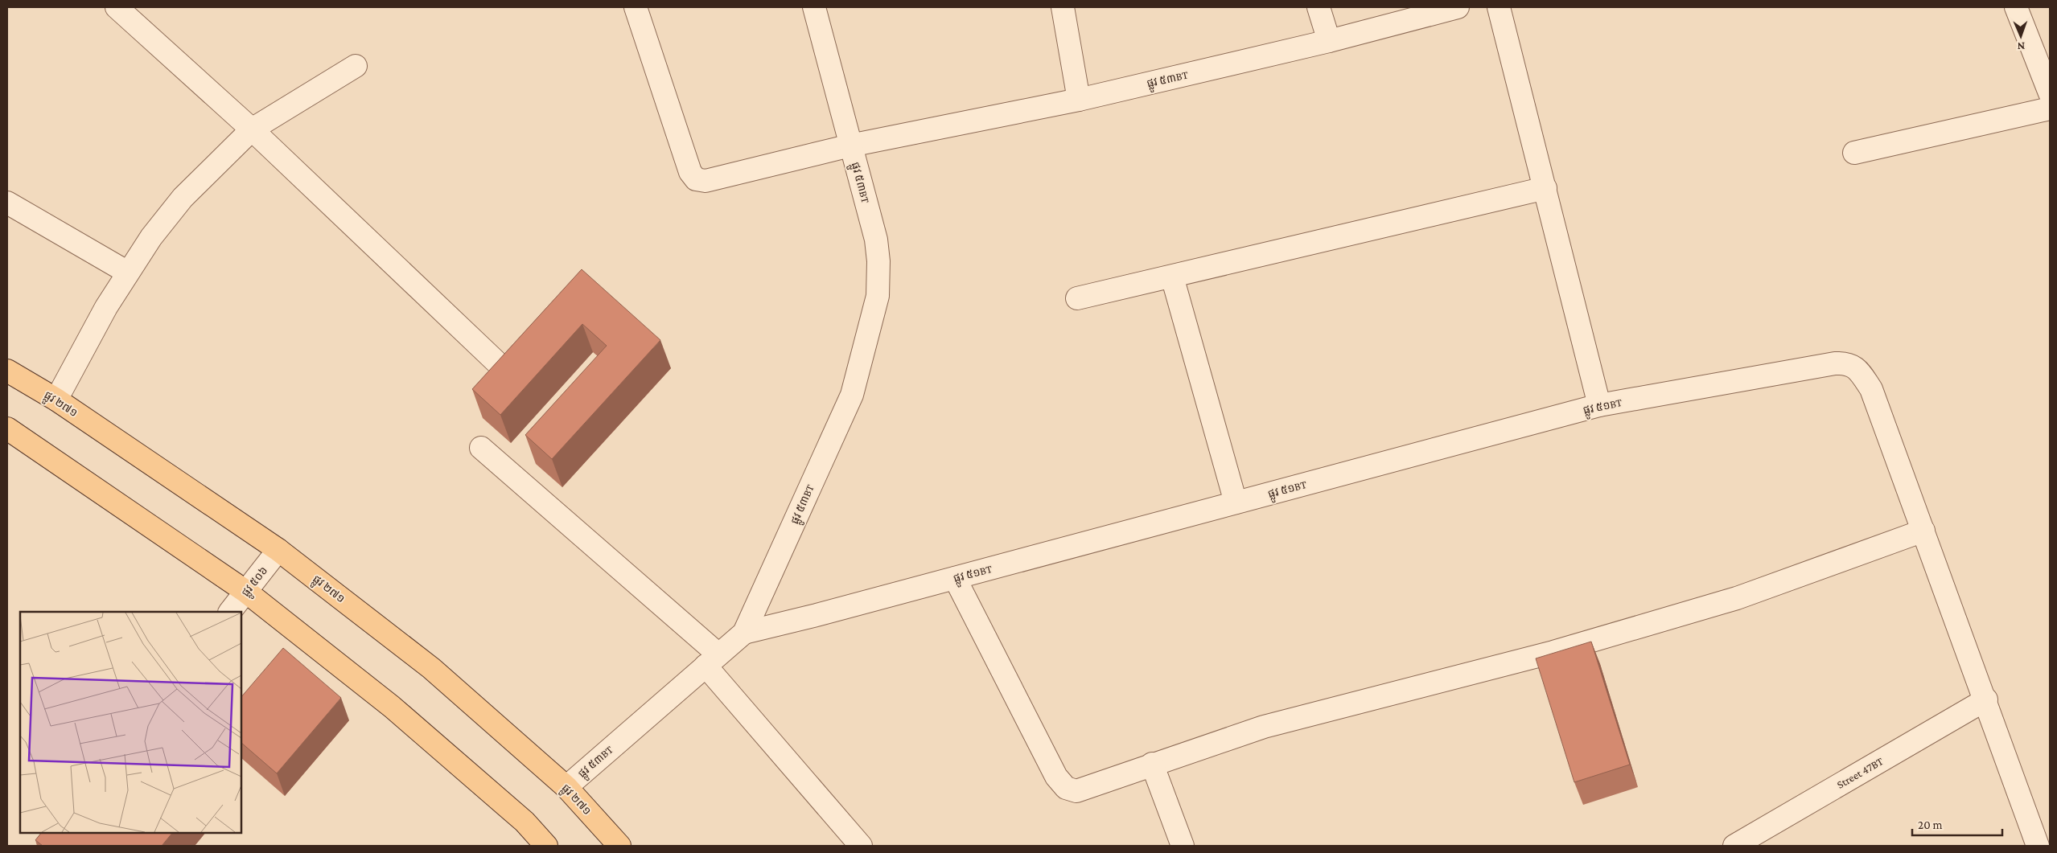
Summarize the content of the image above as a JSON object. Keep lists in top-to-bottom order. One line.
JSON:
{"streets":{"main road":["ផ្លូវ ២៧១"],"street":["ផ្លូវ ៥៣BT","ផ្លូវ ៥១BT","ផ្លូវ ៥០៦","Street 47BT"]},"crossings":[["ផ្លូវ ៥៣BT","ផ្លូវ ២៧១"],["ផ្លូវ ៥៣BT","ផ្លូវ ៥១BT"],["ផ្លូវ ២៧១","ផ្លូវ ៥០៦"]],"scale_bar":"20 m","north":"bottom"}
